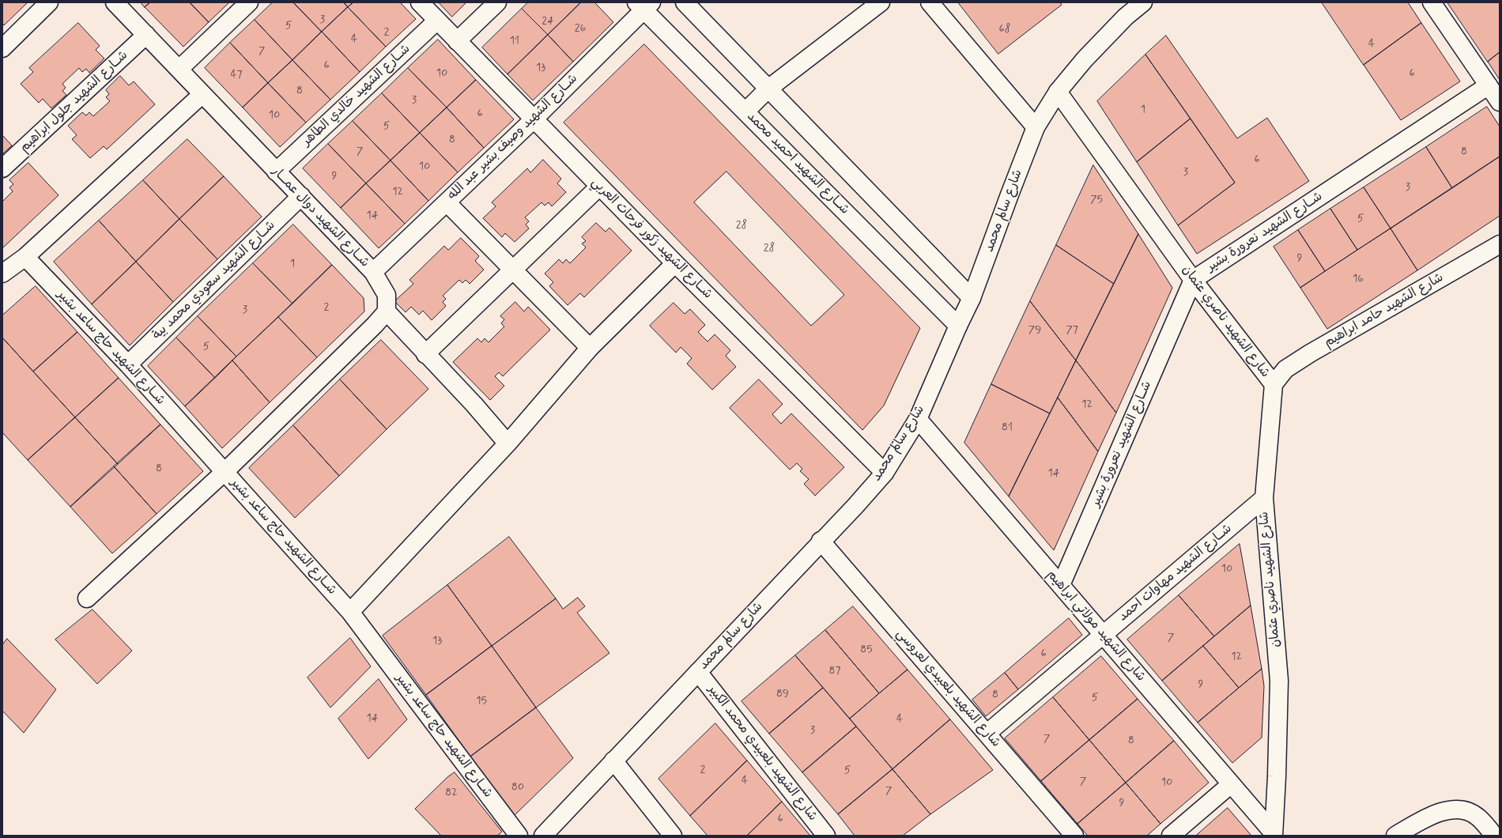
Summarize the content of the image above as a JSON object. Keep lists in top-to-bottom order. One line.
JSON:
{"streets":{"street":["شــارع الشهيد خالدي الطاهر","شــارع الشهيد جلول ابراهيم","شــارع الشهيد وصيف بشير عبد الله","شــارع الشهيد احميد محمد","شارع سالم محمد","شــارع الشهيد دوال عمـــار","شــارع الشهيد نعرورة بشير","شــارع الشهيد زكور فرحات العربي","شــارع الشهيد سعودي محمد بية","شارع الشهيد حامد ابراهيم","شارع الشهيد ناصري عثمان","شــارع الشهيد حاج ساعد بشير","شــارع الشهيد مهاوات احمد","شارع الشهيد مولاتي ابراهيم","شارع الشهيد بلعبيدي لعروسي","شارع الشهيد بلعبيدي محمد الكبير"]},"crossings":[["شــارع الشهيد خالدي الطاهر","شــارع الشهيد دوال عمـــار"],["شــارع الشهيد خالدي الطاهر","شــارع الشهيد زكور فرحات العربي"],["شــارع الشهيد جلول ابراهيم","شــارع الشهيد دوال عمـــار"],["شــارع الشهيد وصيف بشير عبد الله","شــارع الشهيد احميد محمد"],["شــارع الشهيد وصيف بشير عبد الله","شــارع الشهيد دوال عمـــار"],["شــارع الشهيد وصيف بشير عبد الله","شــارع الشهيد زكور فرحات العربي"],["شــارع الشهيد احميد محمد","شارع سالم محمد"],["شارع سالم محمد","شــارع الشهيد زكور فرحات العربي"],["شارع سالم محمد","شارع الشهيد ناصري عثمان"],["شارع سالم محمد","شارع الشهيد مولاتي ابراهيم"],["شارع سالم محمد","شارع الشهيد بلعبيدي لعروسي"],["شارع سالم محمد","شارع الشهيد بلعبيدي محمد الكبير"],["شــارع الشهيد دوال عمـــار","شــارع الشهيد سعودي محمد بية"],["شــارع الشهيد نعرورة بشير","شارع الشهيد ناصري عثمان"],["شــارع الشهيد نعرورة بشير","شارع الشهيد مولاتي ابراهيم"],["شــارع الشهيد سعودي محمد بية","شــارع الشهيد حاج ساعد بشير"],["شارع الشهيد حامد ابراهيم","شارع الشهيد ناصري عثمان"],["شارع الشهيد ناصري عثمان","شــارع الشهيد مهاوات احمد"],["شارع الشهيد ناصري عثمان","شارع الشهيد مولاتي ابراهيم"],["شــارع الشهيد مهاوات احمد","شارع الشهيد مولاتي ابراهيم"],["شــارع الشهيد مهاوات احمد","شارع الشهيد بلعبيدي لعروسي"]],"house_numbers":["3","24","5","26","68","2","4","11","4","7","6","13","10","6","47","8","3","1","6","10","5","8","7","8","6","10","3","9","3","12","75","14","5","28","28","9","1","16","2","3","79","77","5","12","81","8","14","10","7","13","85","6","12","87","9","89","8","5","15","14","4","3","7","8","2","5","4","7","10","80","7","82","9","6"]}
